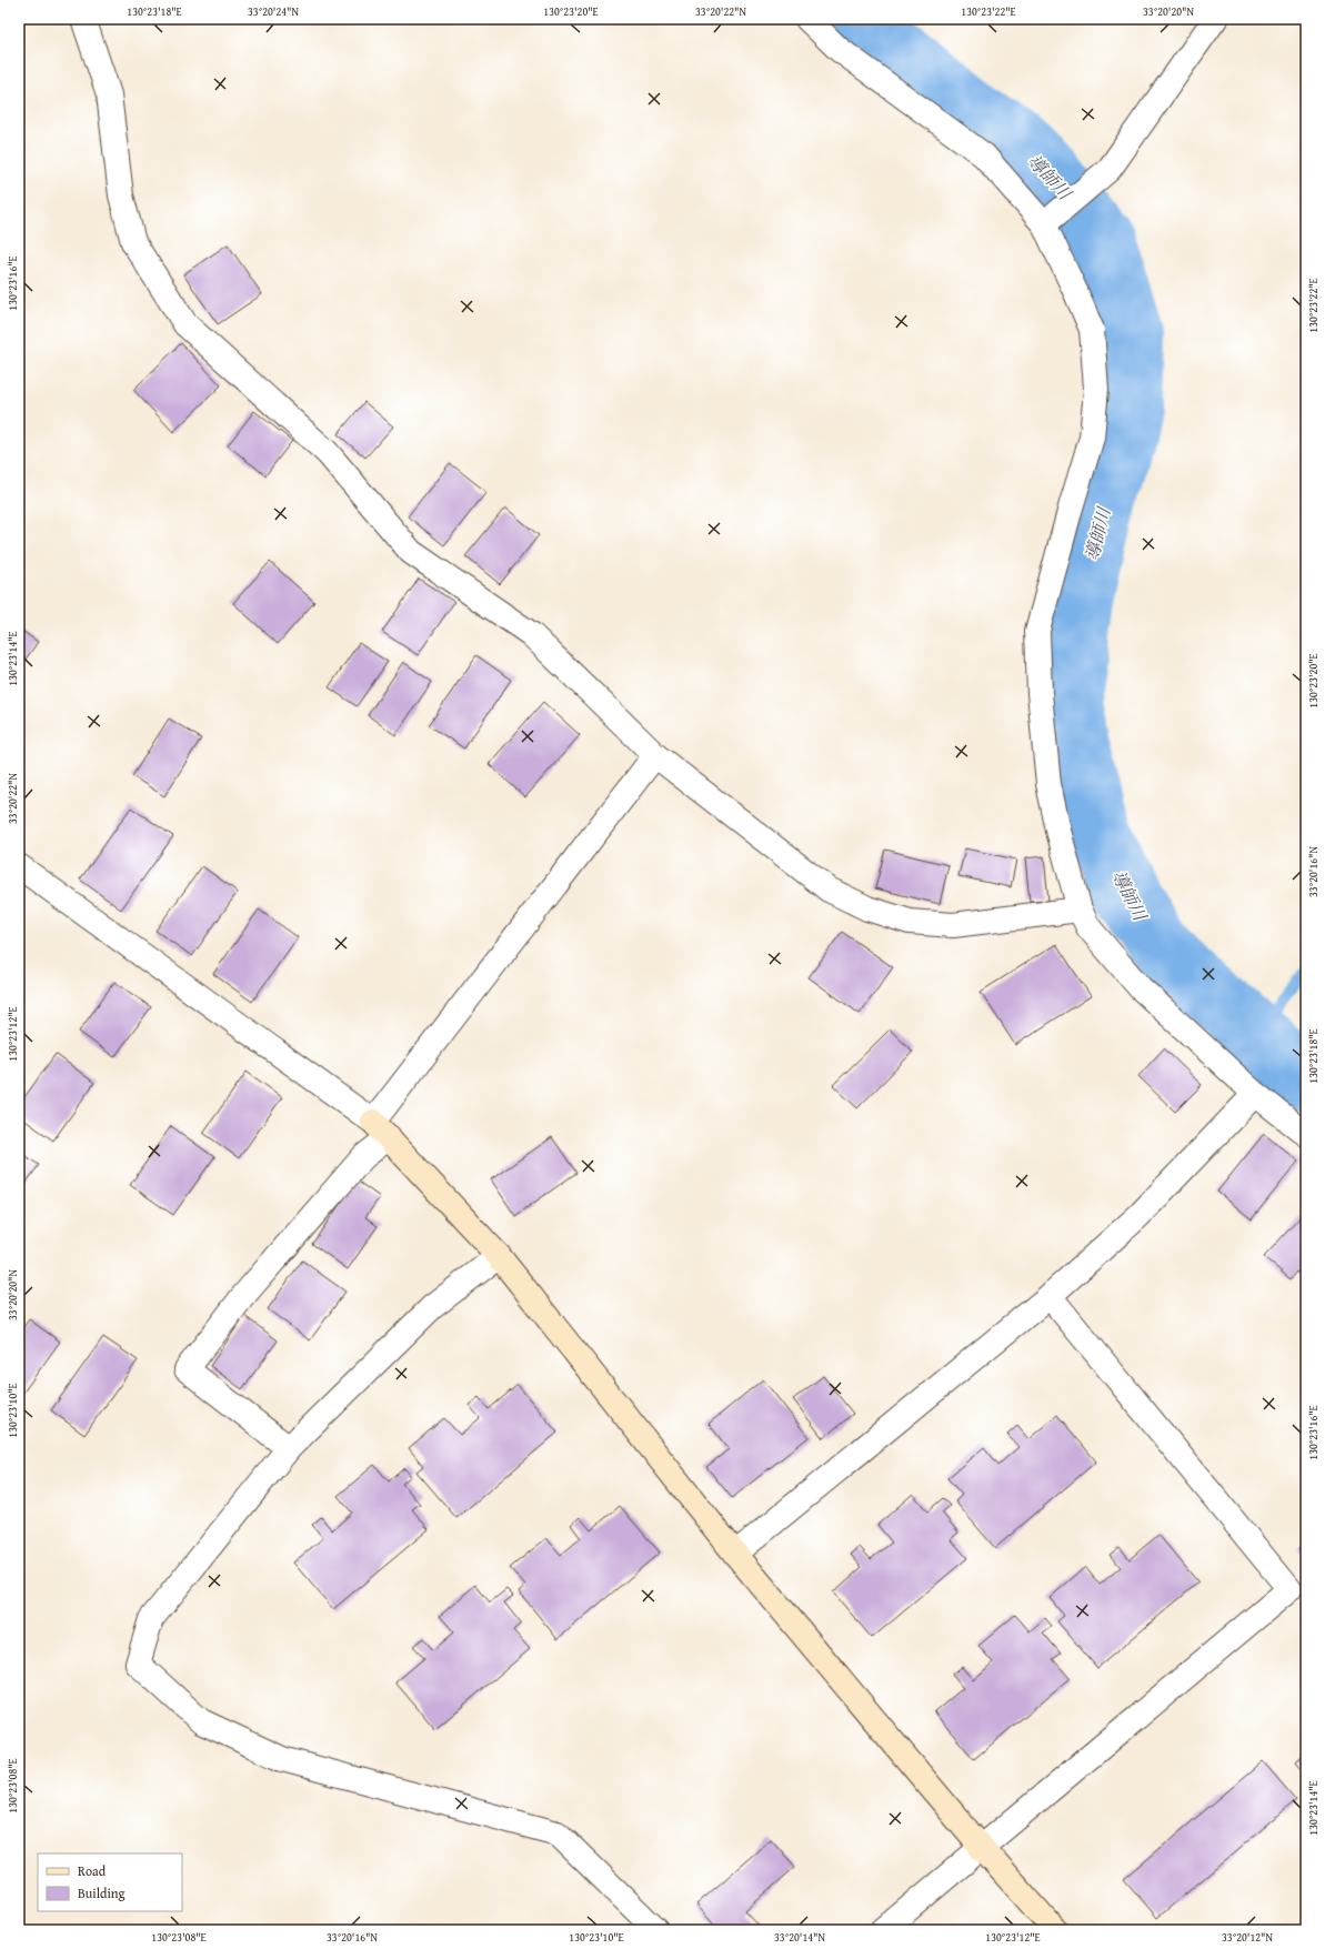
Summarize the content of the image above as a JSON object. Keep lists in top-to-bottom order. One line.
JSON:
{"water":["導師川"],"legend":["Road","Building"],"coordinates":["130°23'18\"E","33°20'24\"N","130°23'20\"E","33°20'22\"N","130°23'22\"E","33°20'20\"N","130°23'16\"E","130°23'14\"E","33°20'16\"N","130°23'12\"E","130°23'10\"E","130°23'08\"E","33°20'14\"N","33°20'12\"N"]}
